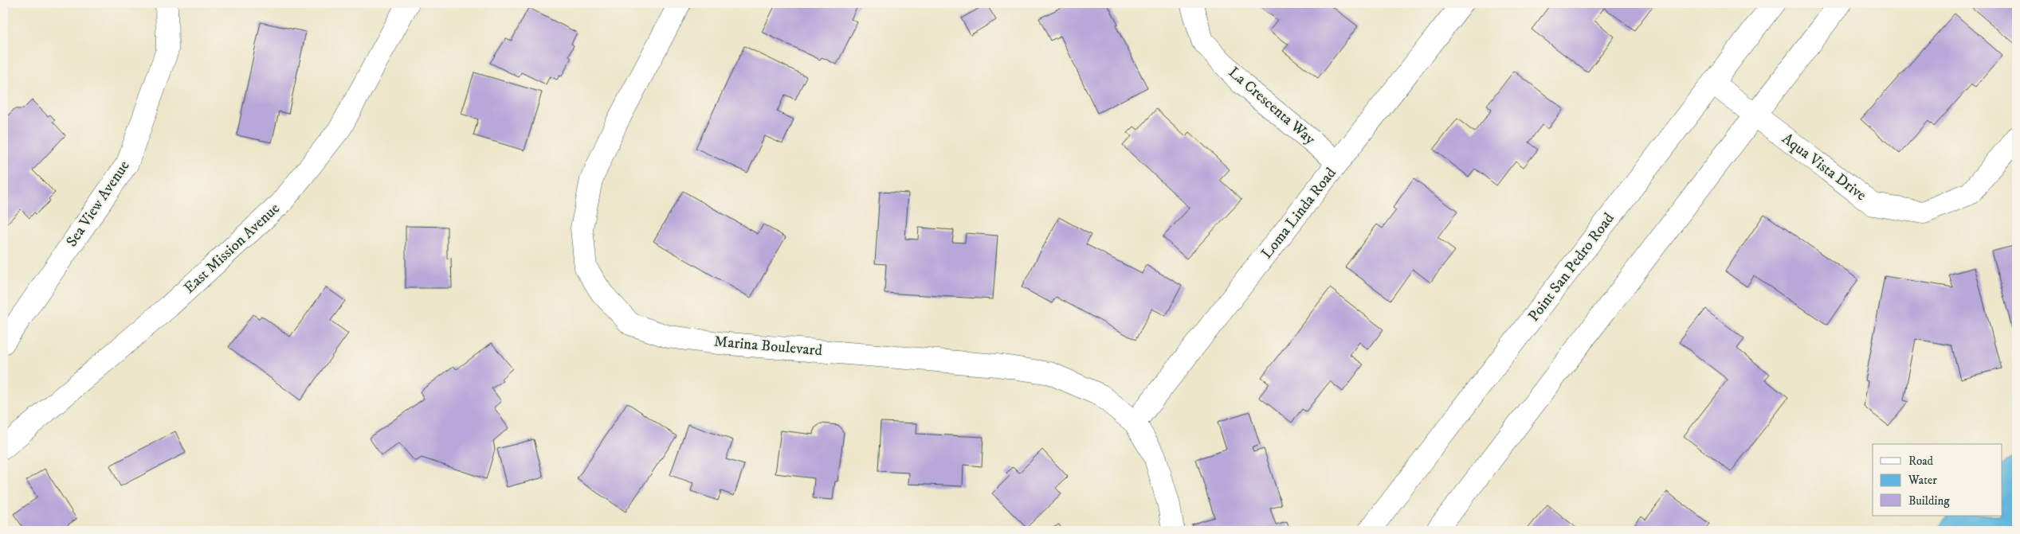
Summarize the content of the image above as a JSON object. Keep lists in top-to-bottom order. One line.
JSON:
{"streets":{"street":["La Crescenta Way","Aqua Vista Drive","Sea View Avenue","Loma Linda Road","East Mission Avenue","Point San Pedro Road","Marina Boulevard"]},"crossings":[["La Crescenta Way","Loma Linda Road"],["Aqua Vista Drive","Point San Pedro Road"],["Loma Linda Road","Marina Boulevard"]],"legend":["Road","Water","Building"]}
